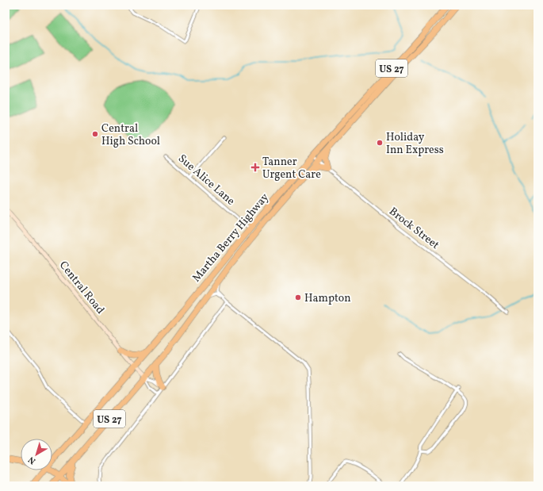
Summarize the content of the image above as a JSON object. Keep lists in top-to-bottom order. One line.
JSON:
{"streets":{"highway":["US 27","Martha Berry Highway"],"street":["Sue Alice Lane","Brock Street","Central Road"]},"crossings":[["Sue Alice Lane","Martha Berry Highway"],["Brock Street","Martha Berry Highway"],["Martha Berry Highway","Central Road"]],"places":{"other":["Central High School","Holiday Inn Express","Hampton"],"health":["Tanner Urgent Care"]},"north":"bottom left"}
